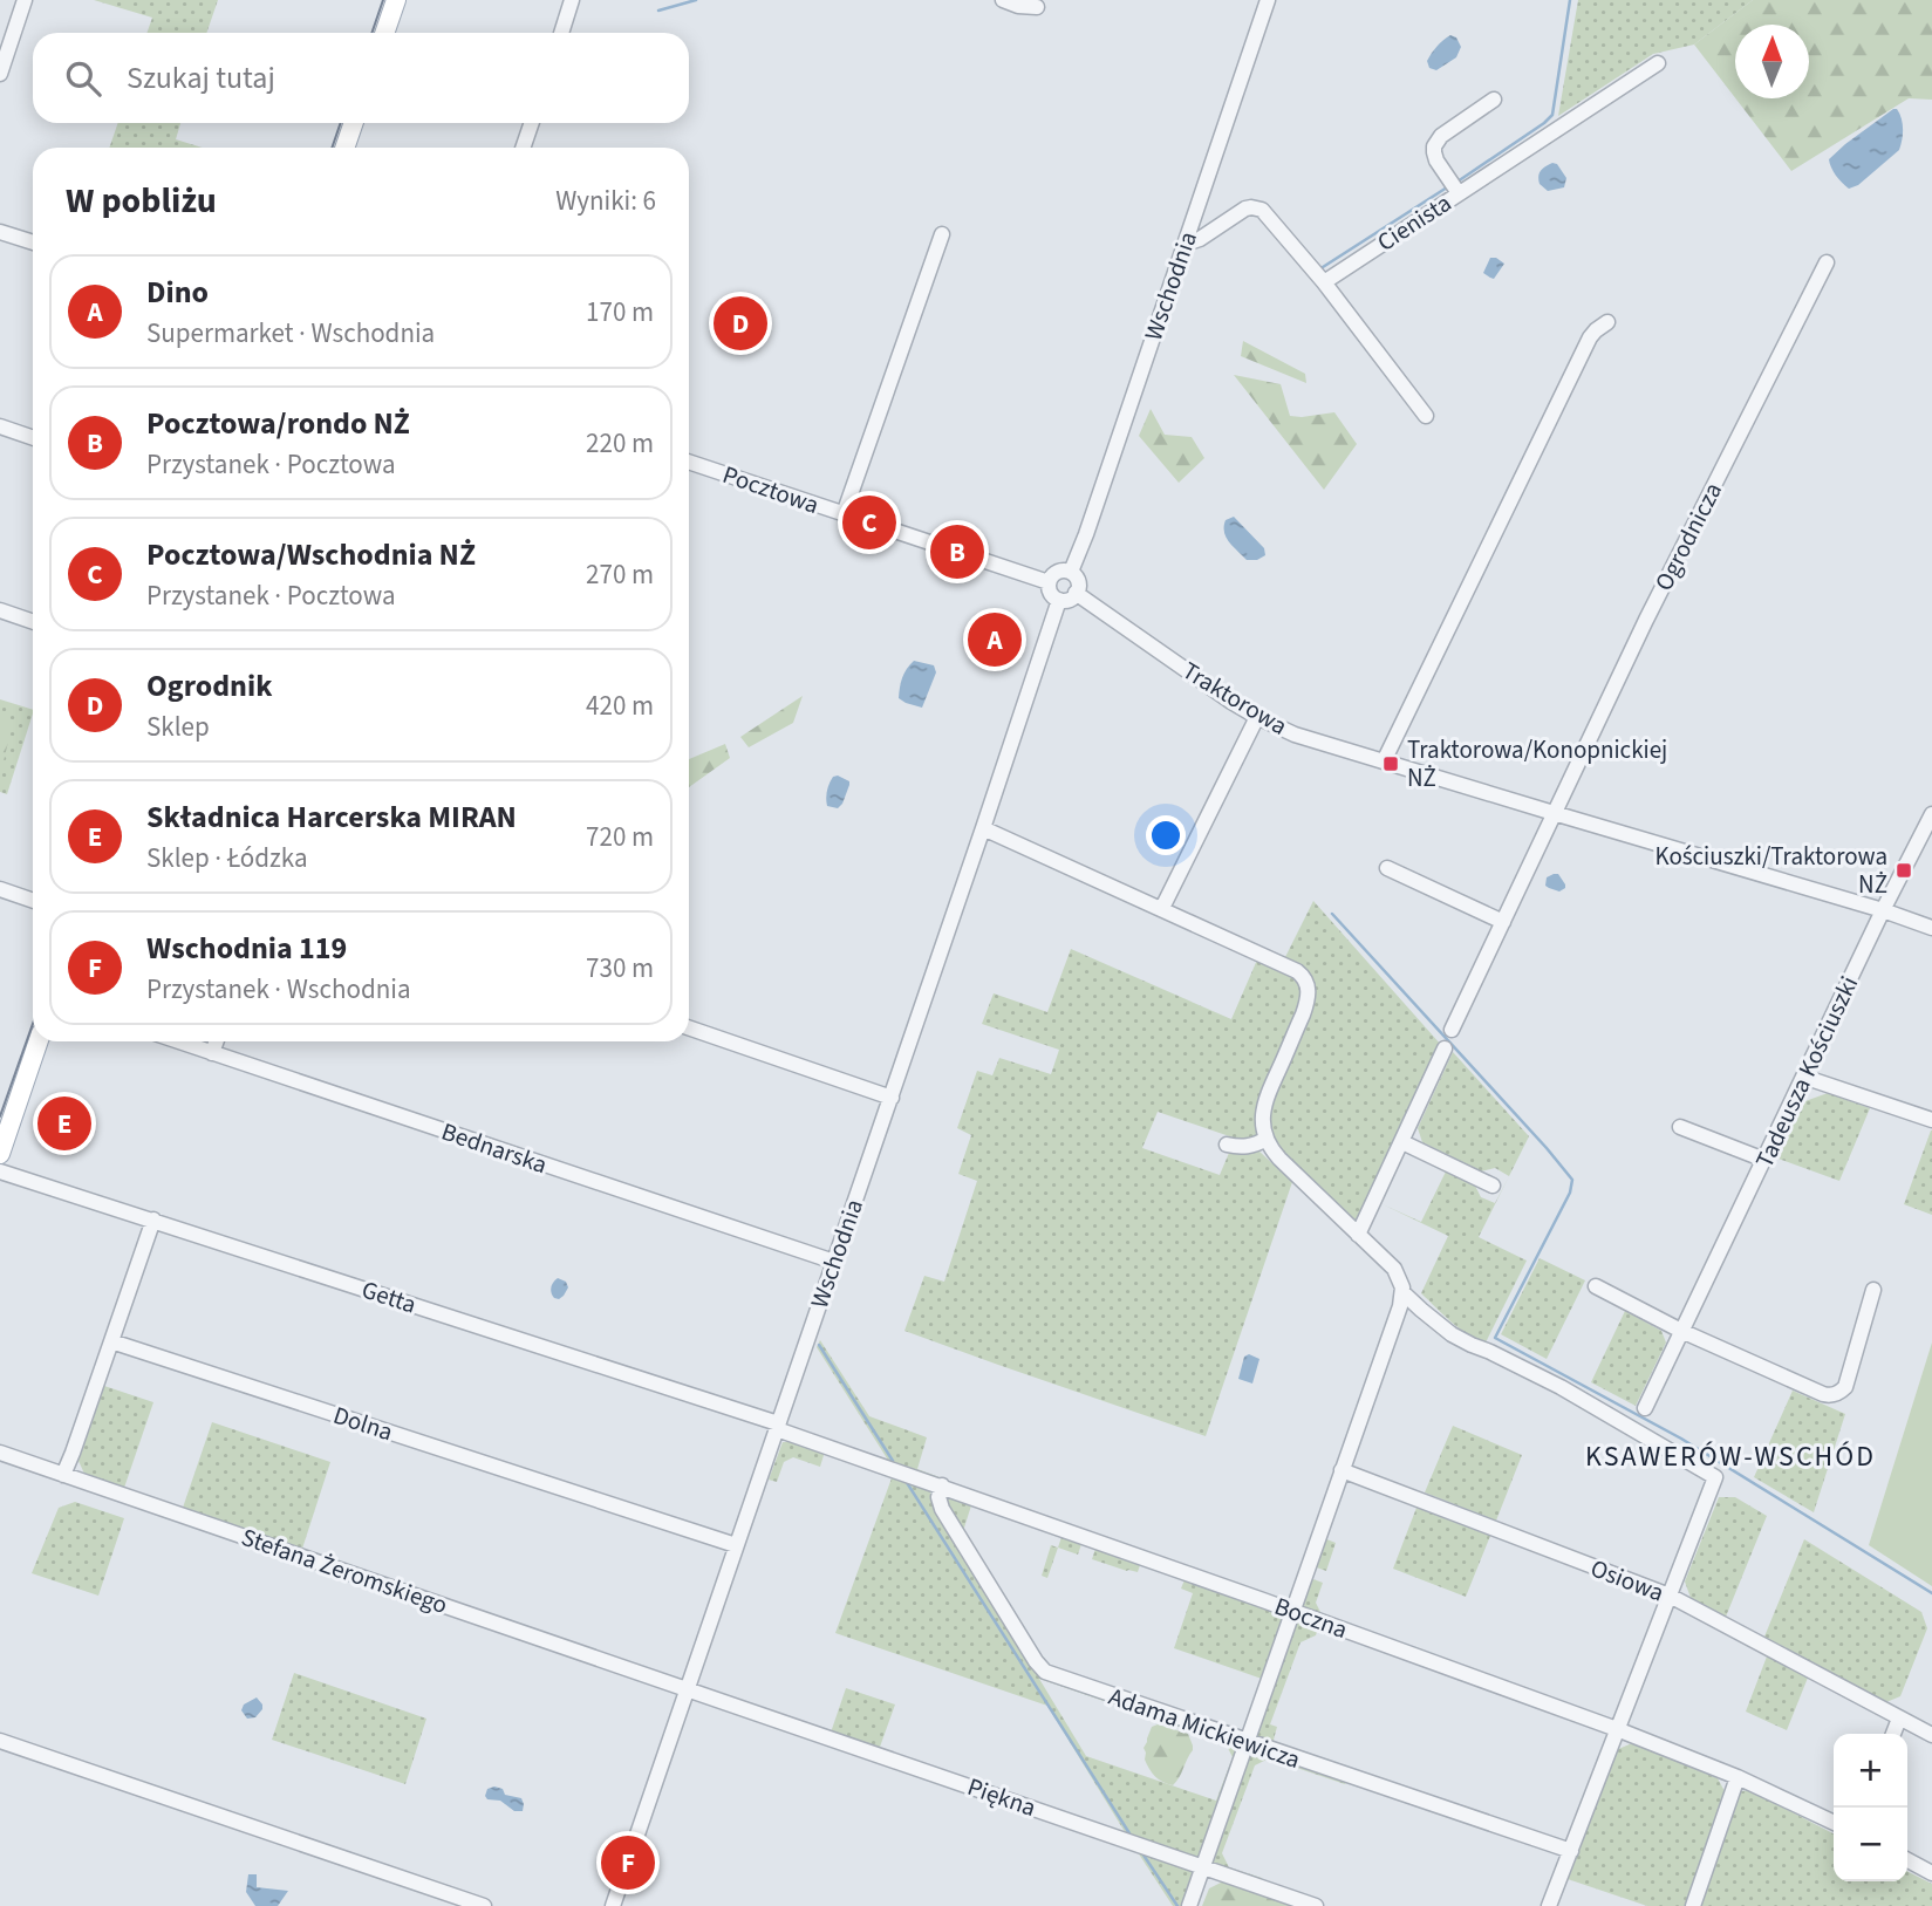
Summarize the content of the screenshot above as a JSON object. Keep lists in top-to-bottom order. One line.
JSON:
{"streets":{"street":["Cienista","Wschodnia","Pocztowa","Ogrodnicza","Traktorowa","Tadeusza Kościuszki","Bednarska","Getta","Dolna","Stefana Żeromskiego","Osiowa","Boczna","Adama Mickiewicza","Piękna"]},"crossings":[["Wschodnia","Pocztowa"],["Wschodnia","Traktorowa"],["Wschodnia","Bednarska"],["Wschodnia","Getta"],["Wschodnia","Dolna"],["Wschodnia","Stefana Żeromskiego"],["Wschodnia","Boczna"],["Wschodnia","Piękna"],["Pocztowa","Traktorowa"],["Ogrodnicza","Traktorowa"],["Traktorowa","Tadeusza Kościuszki"],["Getta","Boczna"],["Stefana Żeromskiego","Piękna"],["Boczna","Adama Mickiewicza"]],"districts":["KSAWERÓW-WSCHÓD"],"places":{"transit":["Traktorowa/Konopnickiej NŻ","Kościuszki/Traktorowa NŻ"]},"north":"top","page":{"search":"Szukaj tutaj","heading":["W pobliżu","Wyniki: 6"],"list":[{"mark":"A","name":"Dino","note":"Supermarket · Wschodnia","value":"170 m"},{"mark":"B","name":"Pocztowa/rondo NŻ","note":"Przystanek · Pocztowa","value":"220 m"},{"mark":"C","name":"Pocztowa/Wschodnia NŻ","note":"Przystanek · Pocztowa","value":"270 m"},{"mark":"D","name":"Ogrodnik","note":"Sklep","value":"420 m"},{"mark":"E","name":"Składnica Harcerska MIRAN","note":"Sklep · Łódzka","value":"720 m"},{"mark":"F","name":"Wschodnia 119","note":"Przystanek · Wschodnia","value":"730 m"}],"pins":["D","C","B","A","E","F"],"map_buttons":["+","−"]}}
